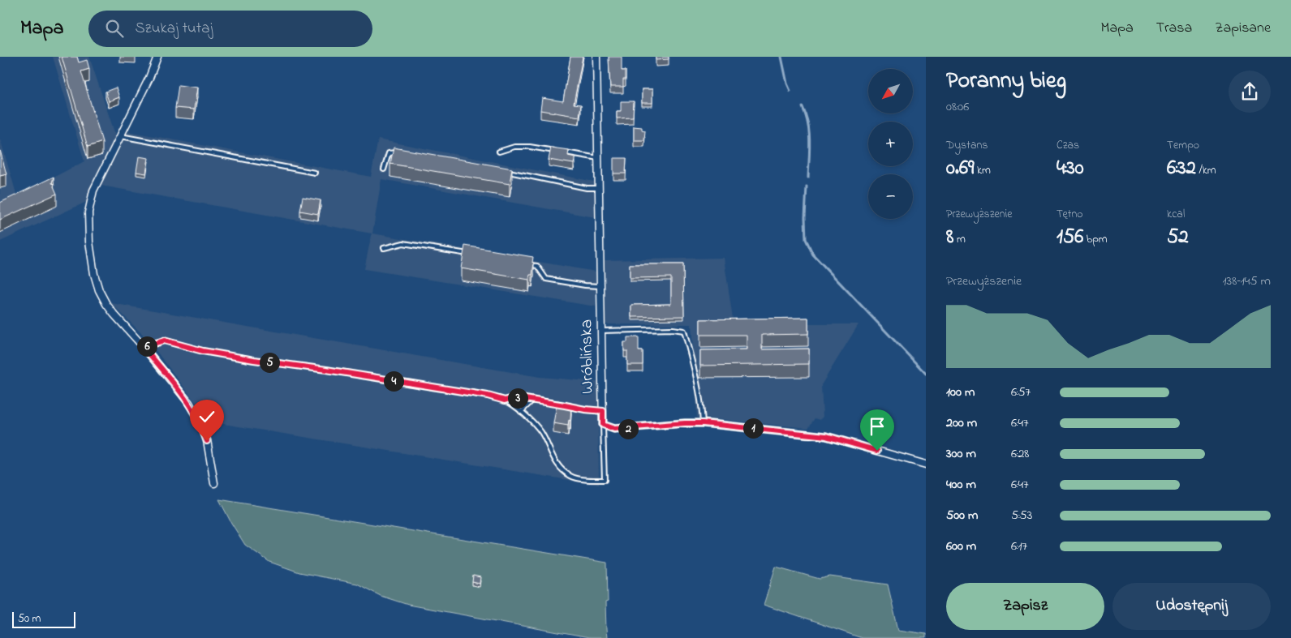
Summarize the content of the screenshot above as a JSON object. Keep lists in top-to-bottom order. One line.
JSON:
{"streets":{"street":["Wróblińska"]},"scale_bar":"50 m","north":"bottom left","page":{"header":"Mapa","search":"Szukaj tutaj","nav":["Mapa","Trasa","Zapisane"],"heading":["Poranny bieg","08:06"],"map_buttons":["+","−"],"stats":[["Dystans","0.69 km"],["Czas","4:30"],["Tempo","6:32 /km"],["Przewyższenie","8 m"],["Tętno","156 bpm"],["kcal","52"]],"chart":["Przewyższenie","138–145 m"],"pins":["6","5","4","3","1","2"],"list":[{"name":"100 m","note":"6:57"},{"name":"200 m","note":"6:47"},{"name":"300 m","note":"6:28"},{"name":"400 m","note":"6:47"},{"name":"500 m","note":"5:53"},{"name":"600 m","note":"6:17"}],"buttons":["Zapisz","Udostępnij"],"scale":"50 m"}}
